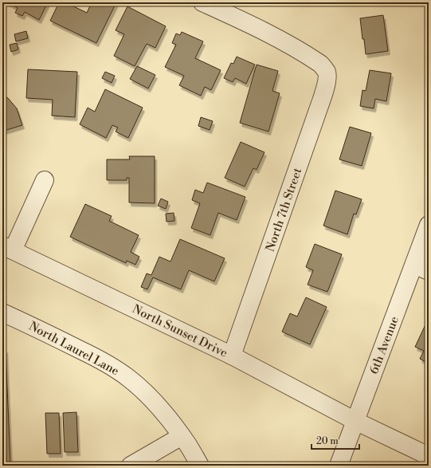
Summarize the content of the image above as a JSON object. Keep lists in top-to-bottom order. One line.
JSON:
{"streets":{"street":["North 7th Street","North Sunset Drive","6th Avenue","North Laurel Lane"]},"crossings":[["North 7th Street","North Sunset Drive"],["North Sunset Drive","6th Avenue"]],"scale_bar":"20 m"}
